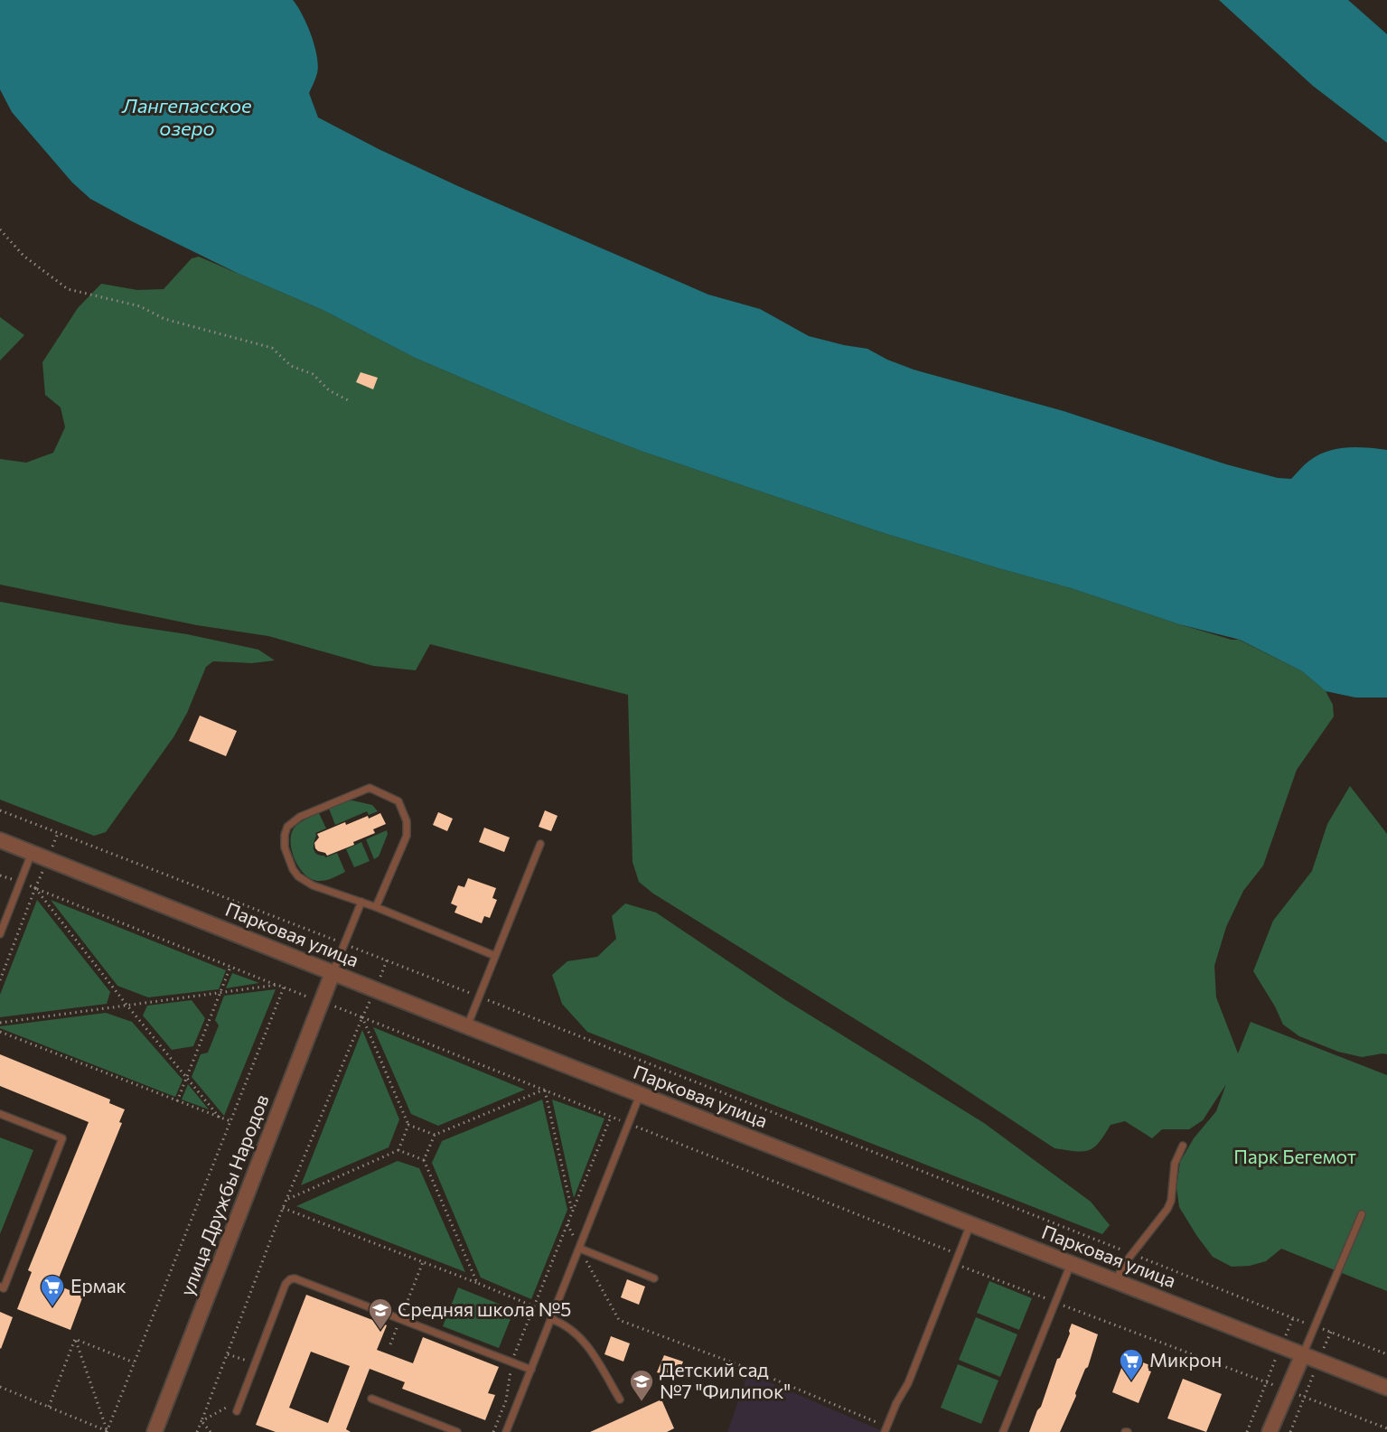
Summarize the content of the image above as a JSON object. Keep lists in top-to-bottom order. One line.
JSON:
{"streets":{"street":["Парковая улица","улица Дружбы Народов"]},"crossings":[["Парковая улица","улица Дружбы Народов"]],"water":["Лангепасское озеро"],"parks":["Парк Бегемот"],"places":{"supermarket":["Ермак","Микрон"],"school or university":["Средняя школа №5","Детский сад №7 \"Филипок\""]}}
